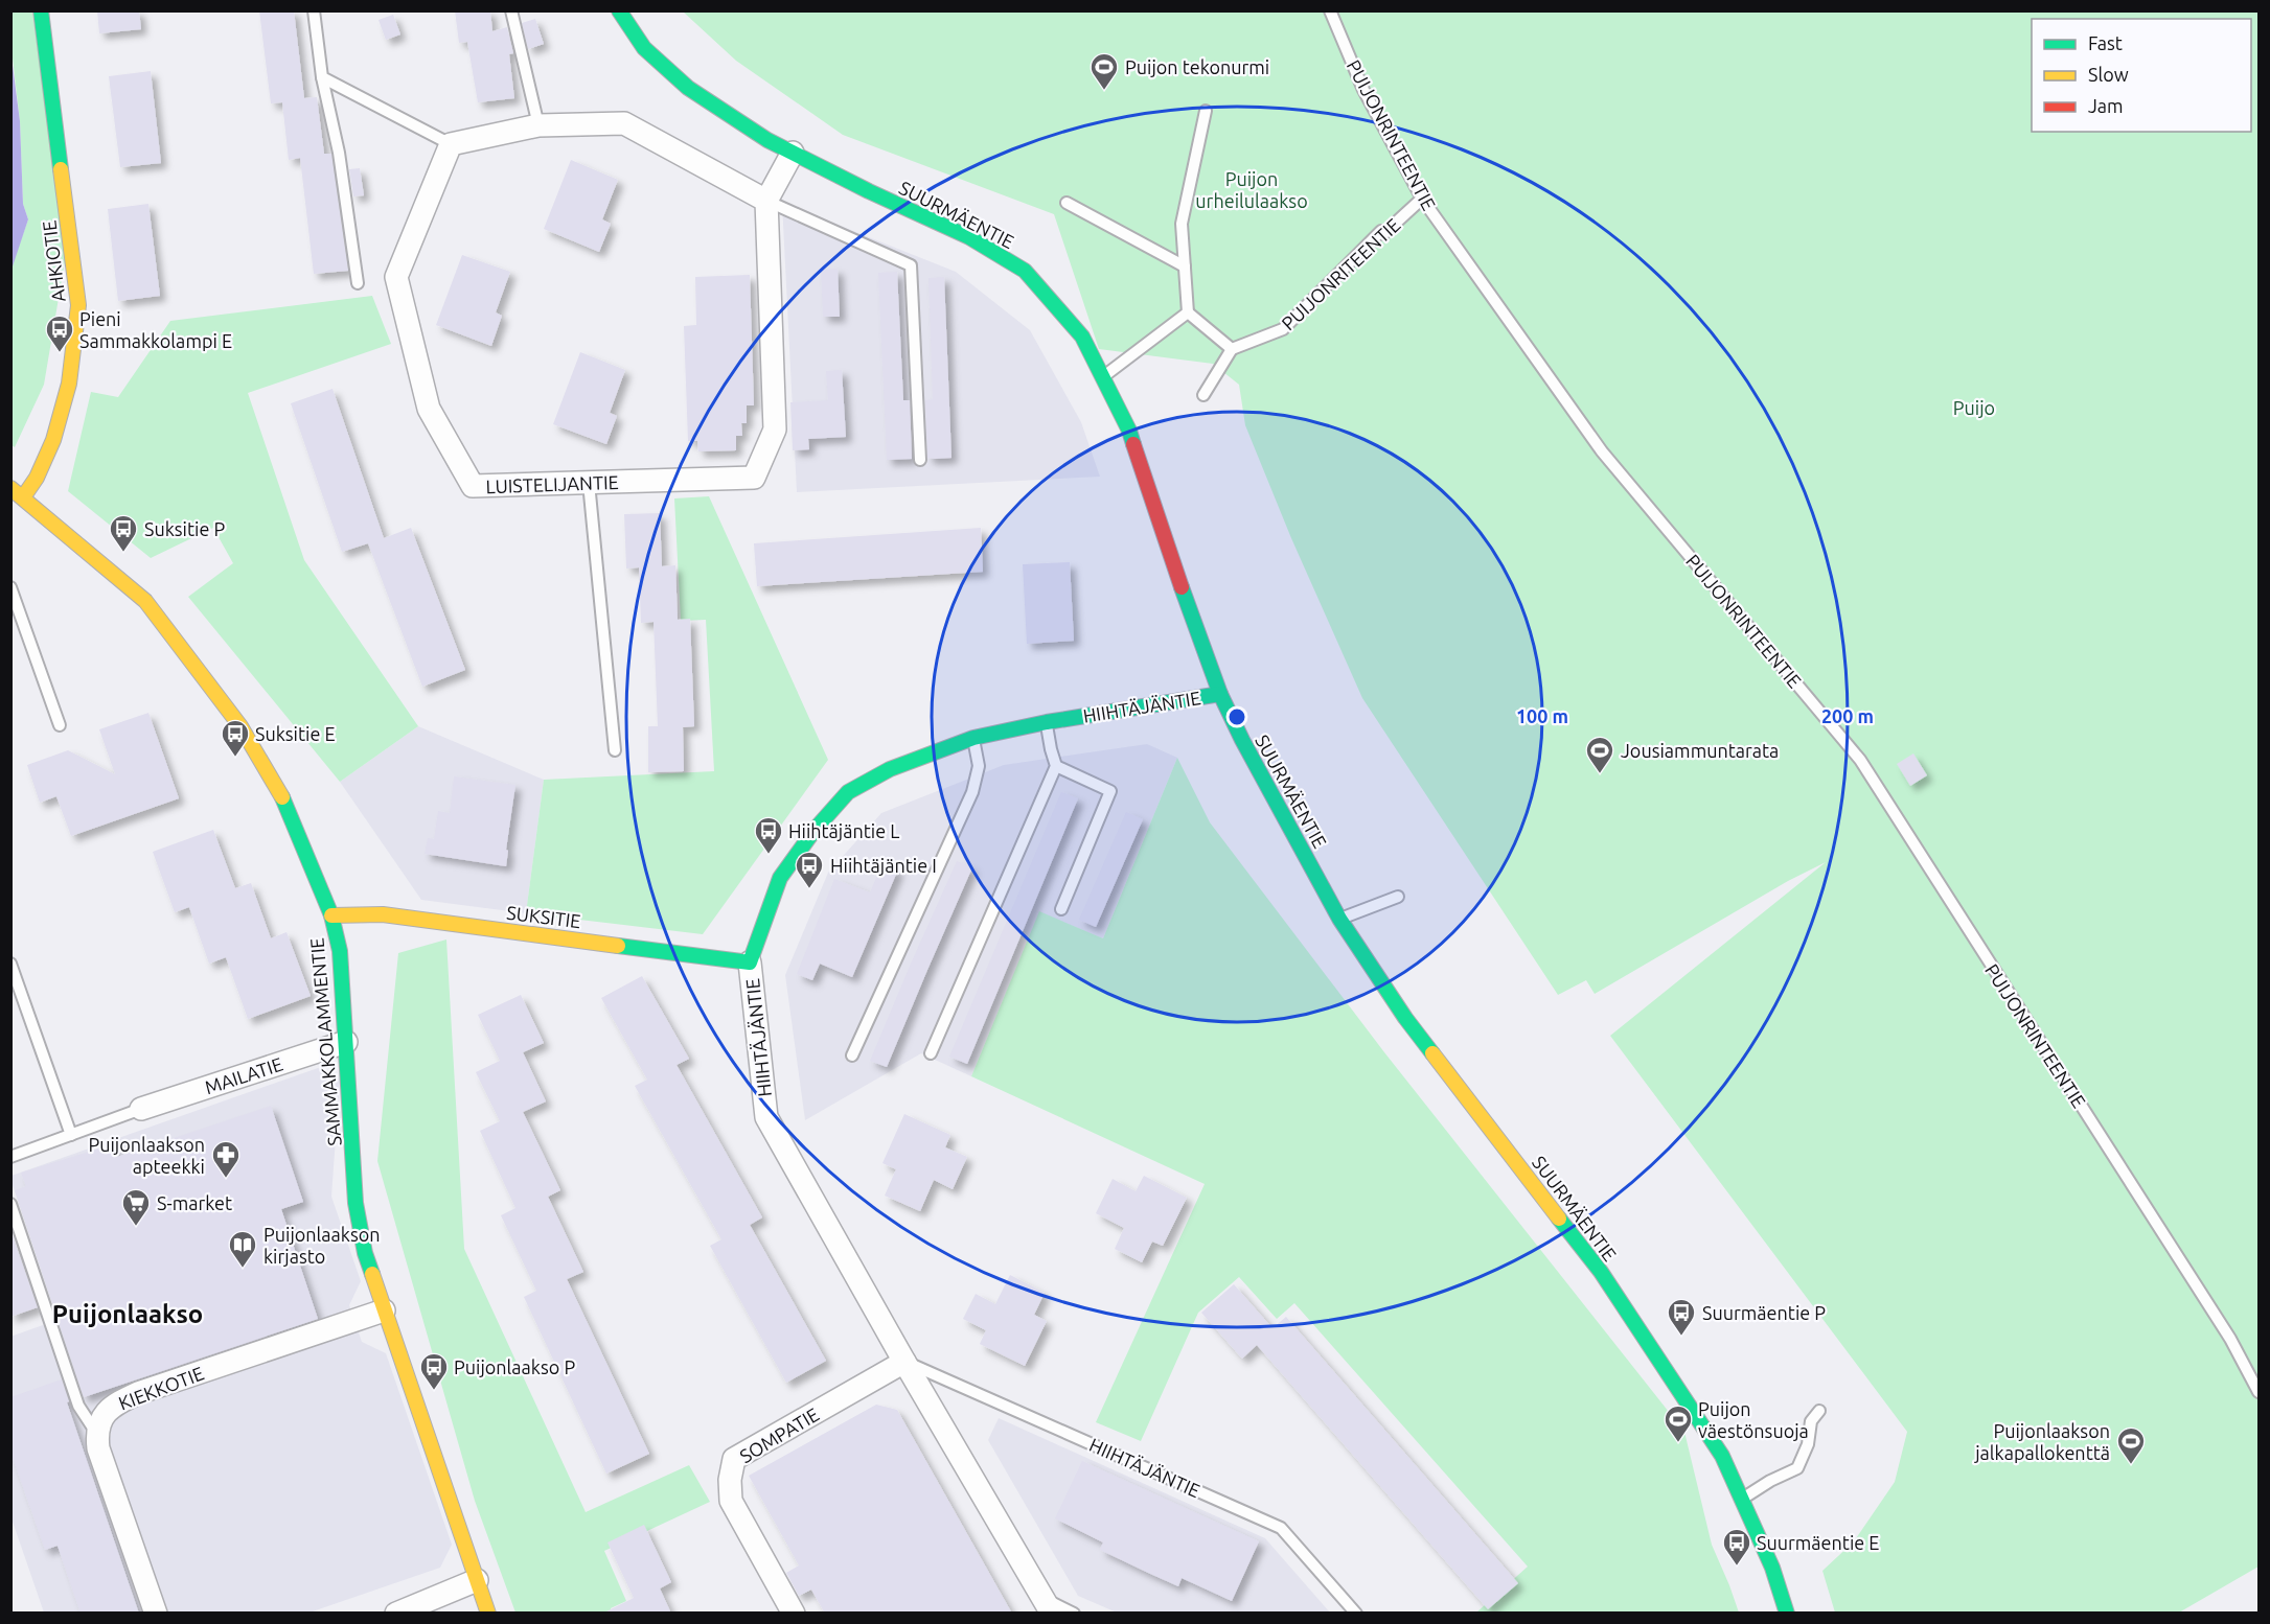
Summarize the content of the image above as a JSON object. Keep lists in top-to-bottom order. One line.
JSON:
{"streets":{"street":["SUURMÄENTIE","AHKIOTIE","LUISTELIJANTIE","HIIHTÄJÄNTIE","SUKSITIE","SAMMAKKOLAMMENTIE","MAILATIE","KIEKKOTIE","SOMPATIE"],"lane":["PUIJONRINTEENTIE","PUIJONRITEENTIE"]},"crossings":[["PUIJONRINTEENTIE","PUIJONRITEENTIE"],["SUURMÄENTIE","HIIHTÄJÄNTIE"],["AHKIOTIE","SAMMAKKOLAMMENTIE"],["HIIHTÄJÄNTIE","SUKSITIE"],["HIIHTÄJÄNTIE","SOMPATIE"],["SUKSITIE","SAMMAKKOLAMMENTIE"],["SAMMAKKOLAMMENTIE","MAILATIE"],["SAMMAKKOLAMMENTIE","KIEKKOTIE"]],"districts":["Puijonlaakso"],"parks":["Puijon urheilulaakso","Puijo"],"places":{"sports":["Puijon tekonurmi","Jousiammuntarata","Puijon väestönsuoja","Puijonlaakson jalkapallokenttä"],"bus stop":["Pieni Sammakkolampi E","Suksitie P","Suksitie E","Hiihtäjäntie L","Hiihtäjäntie I","Suurmäentie P","Puijonlaakso P","Suurmäentie E"],"pharmacy":["Puijonlaakson apteekki"],"supermarket":["S-market"],"library":["Puijonlaakson kirjasto"]},"legend":["Fast","Slow","Jam"],"rings":["100 m","200 m"]}
